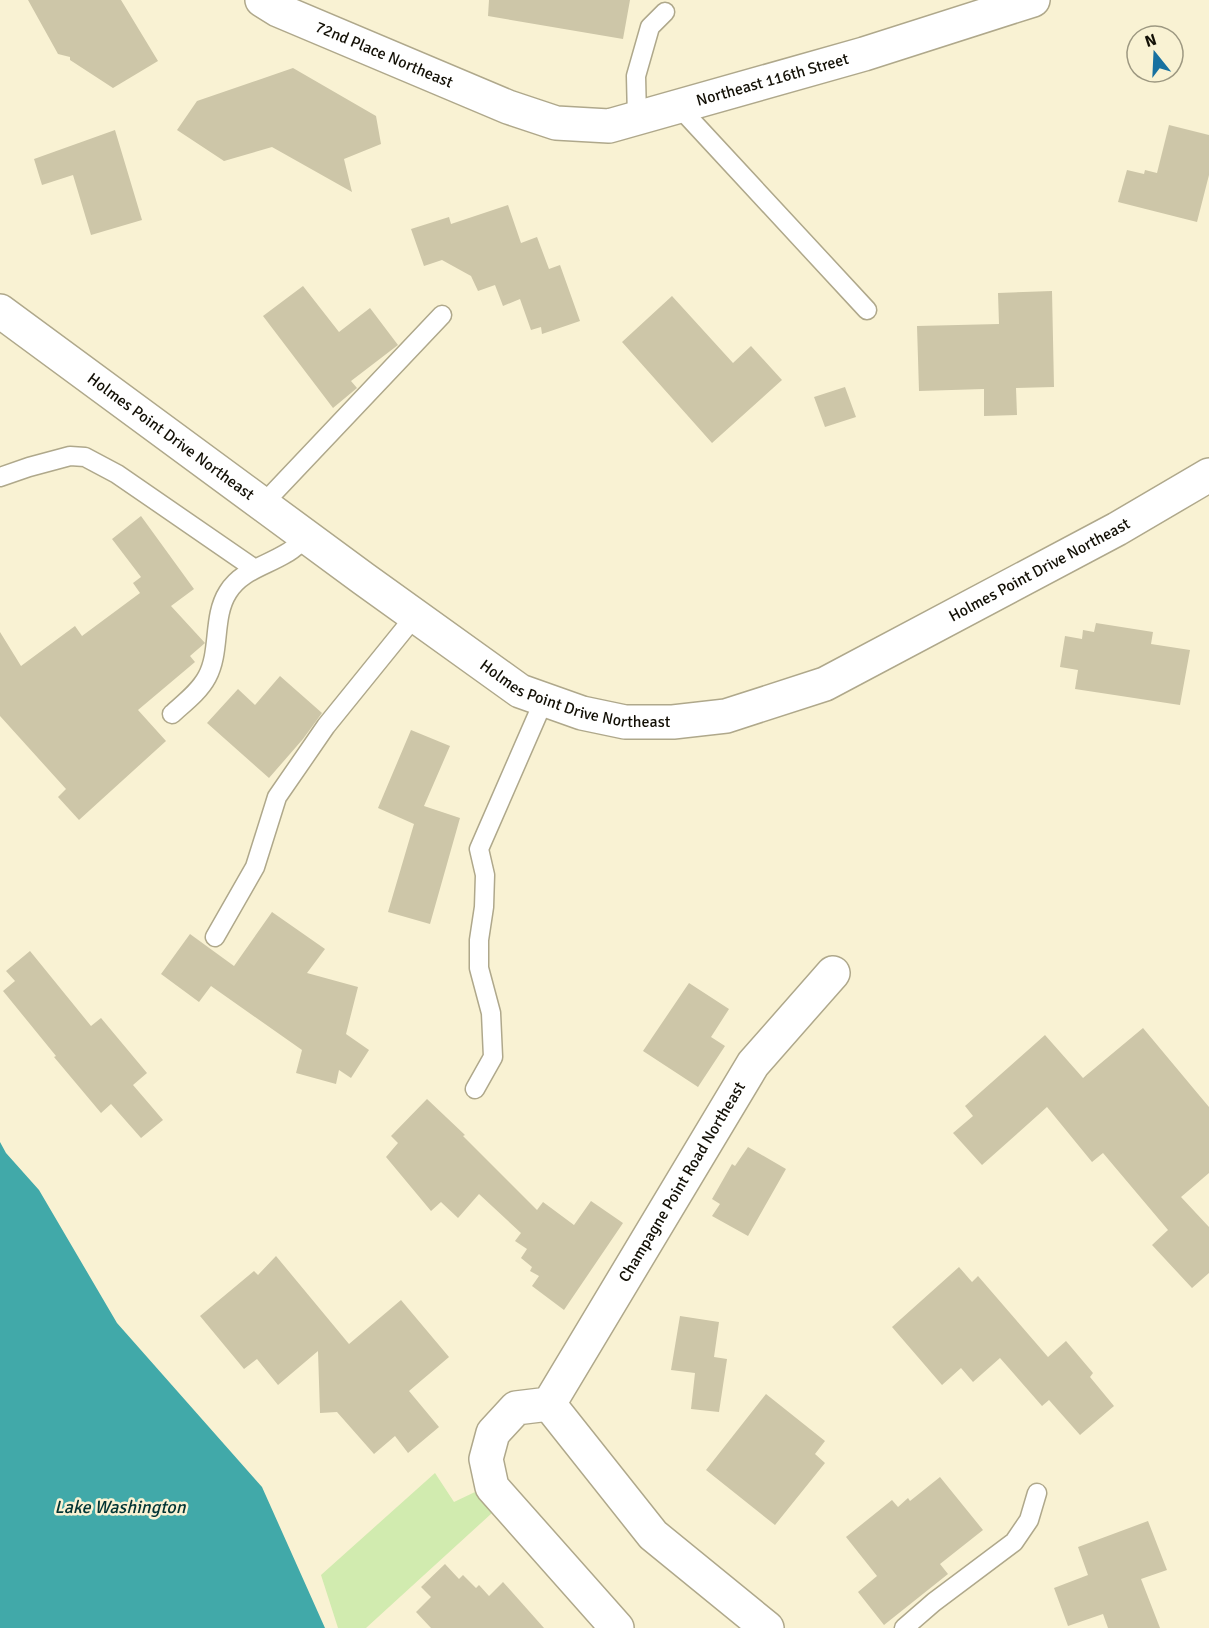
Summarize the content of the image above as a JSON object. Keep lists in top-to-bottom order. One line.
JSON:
{"streets":{"street":["72nd Place Northeast","Northeast 116th Street","Holmes Point Drive Northeast","Champagne Point Road Northeast"]},"crossings":[["72nd Place Northeast","Northeast 116th Street"]],"water":["Lake Washington"],"north":"top"}
